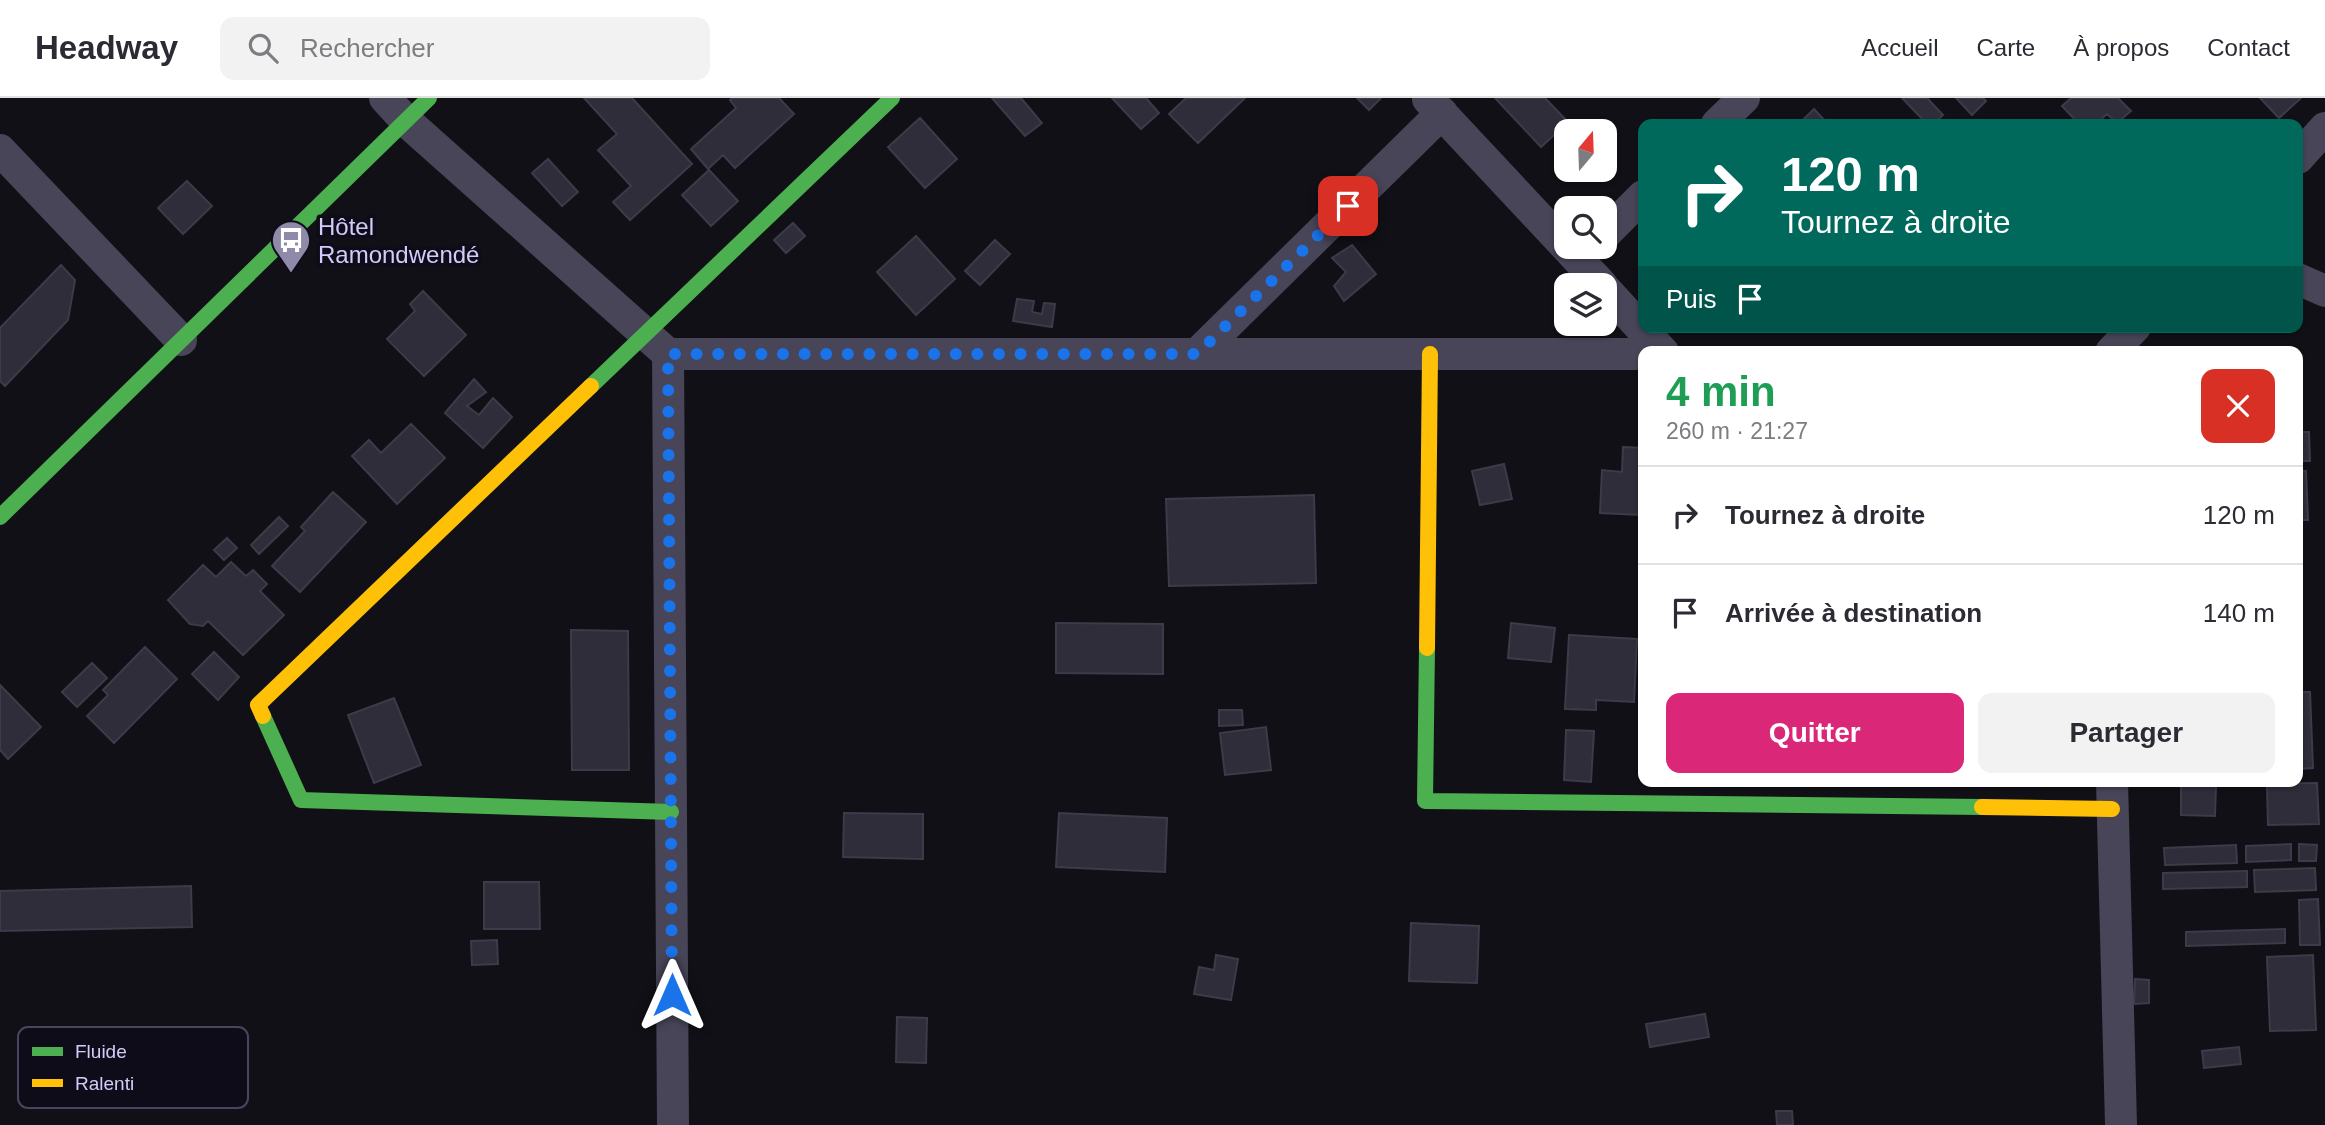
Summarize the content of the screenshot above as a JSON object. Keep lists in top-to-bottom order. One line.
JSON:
{"places":{"bus stop":["Hôtel Ramondwendé"]},"legend":["Fluide","Ralenti"],"north":"top","page":{"header":"Headway","search":"Rechercher","nav":["Accueil","Carte","À propos","Contact"],"turn":["120 m","Tournez à droite"],"then":"Puis","heading":["4 min","260 m · 21:27"],"list":[{"name":"Tournez à droite","value":"120 m"},{"name":"Arrivée à destination","value":"140 m"}],"buttons":["Quitter","Partager"]}}
